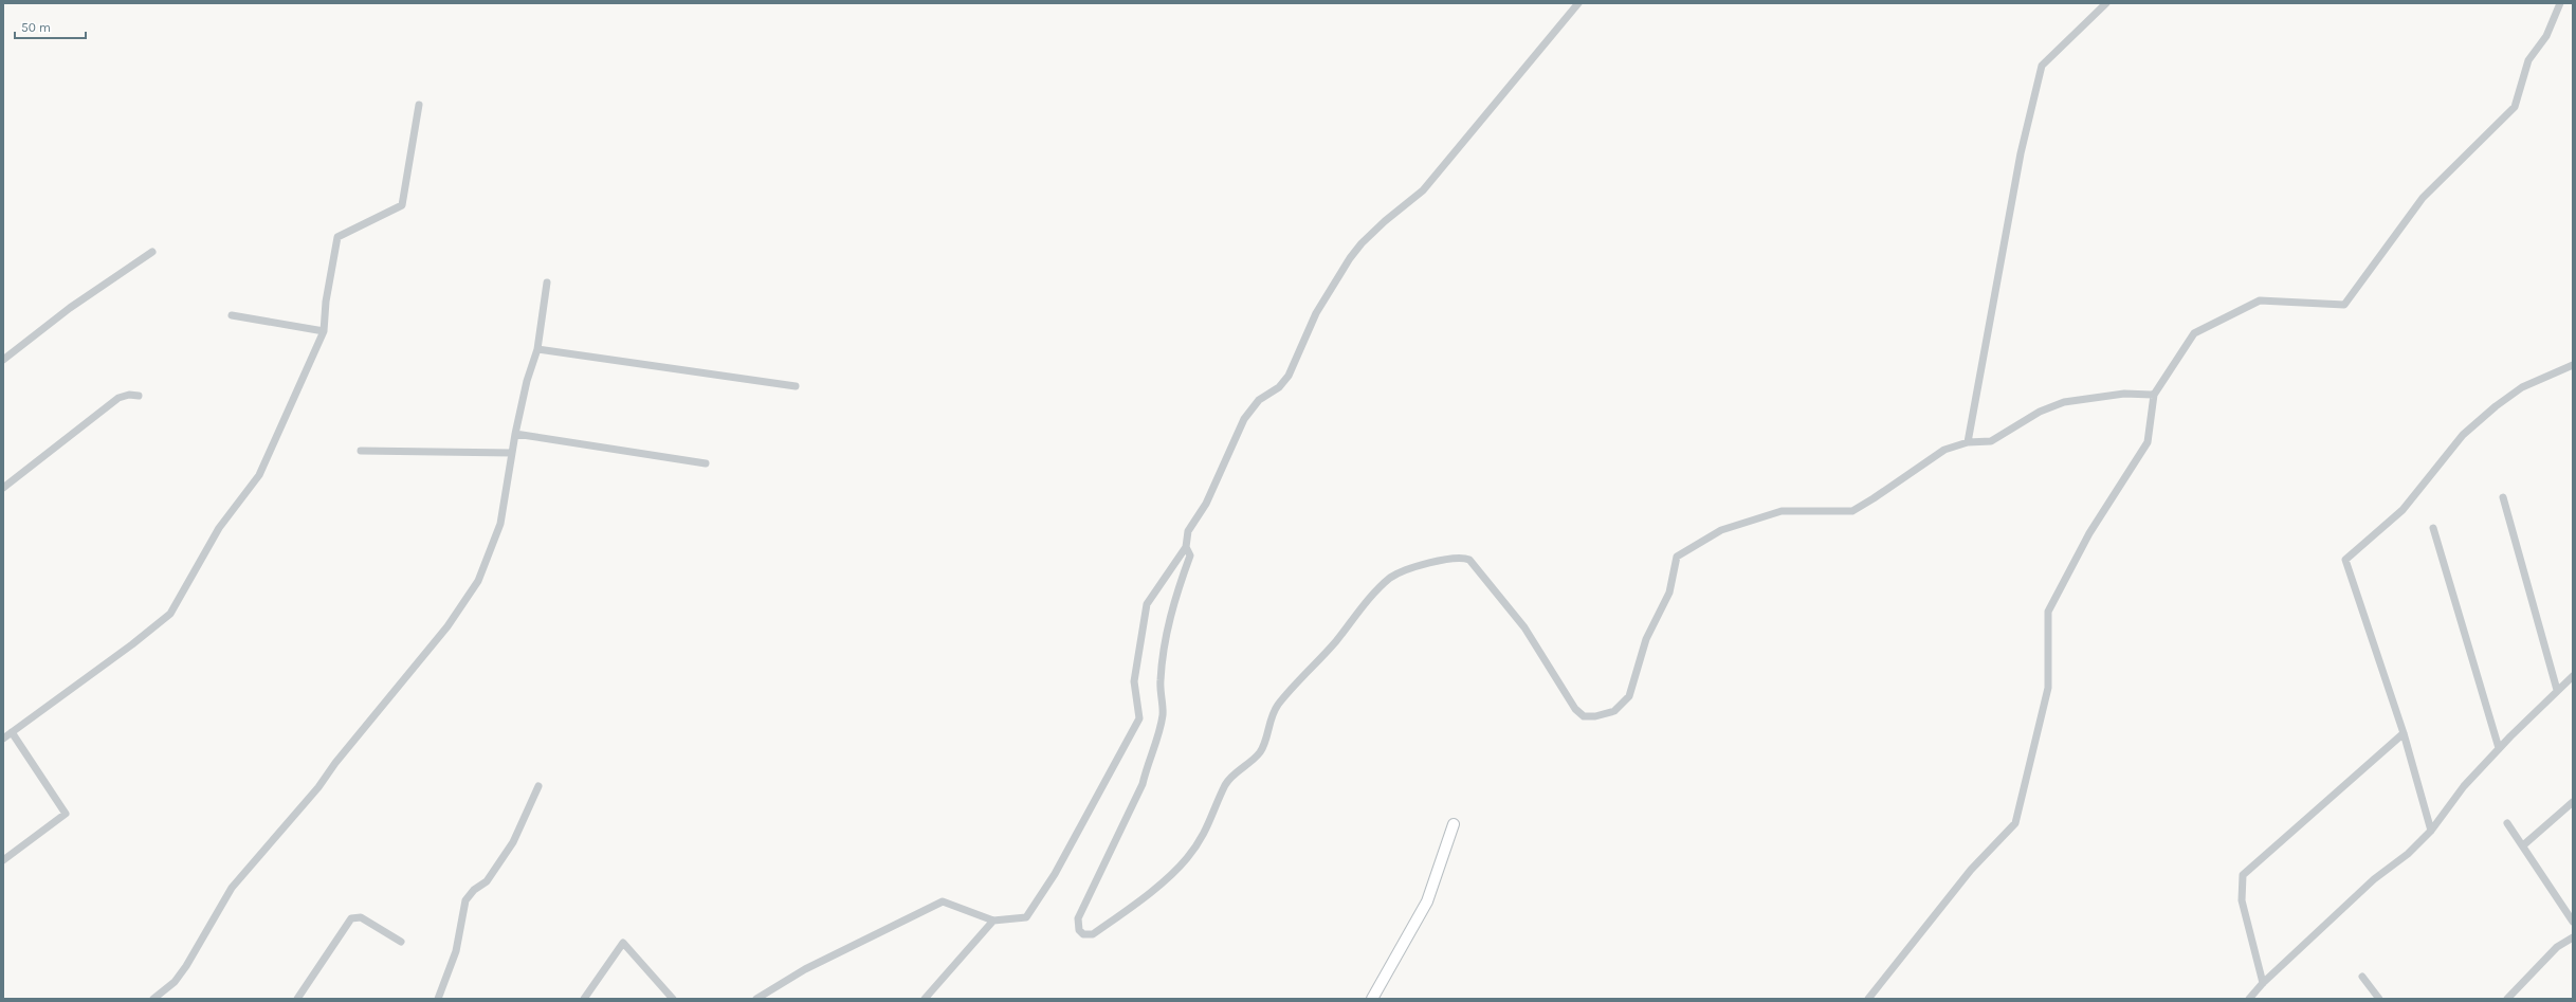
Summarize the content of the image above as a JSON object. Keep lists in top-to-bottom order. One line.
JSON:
{"scale_bar":"50 m"}
